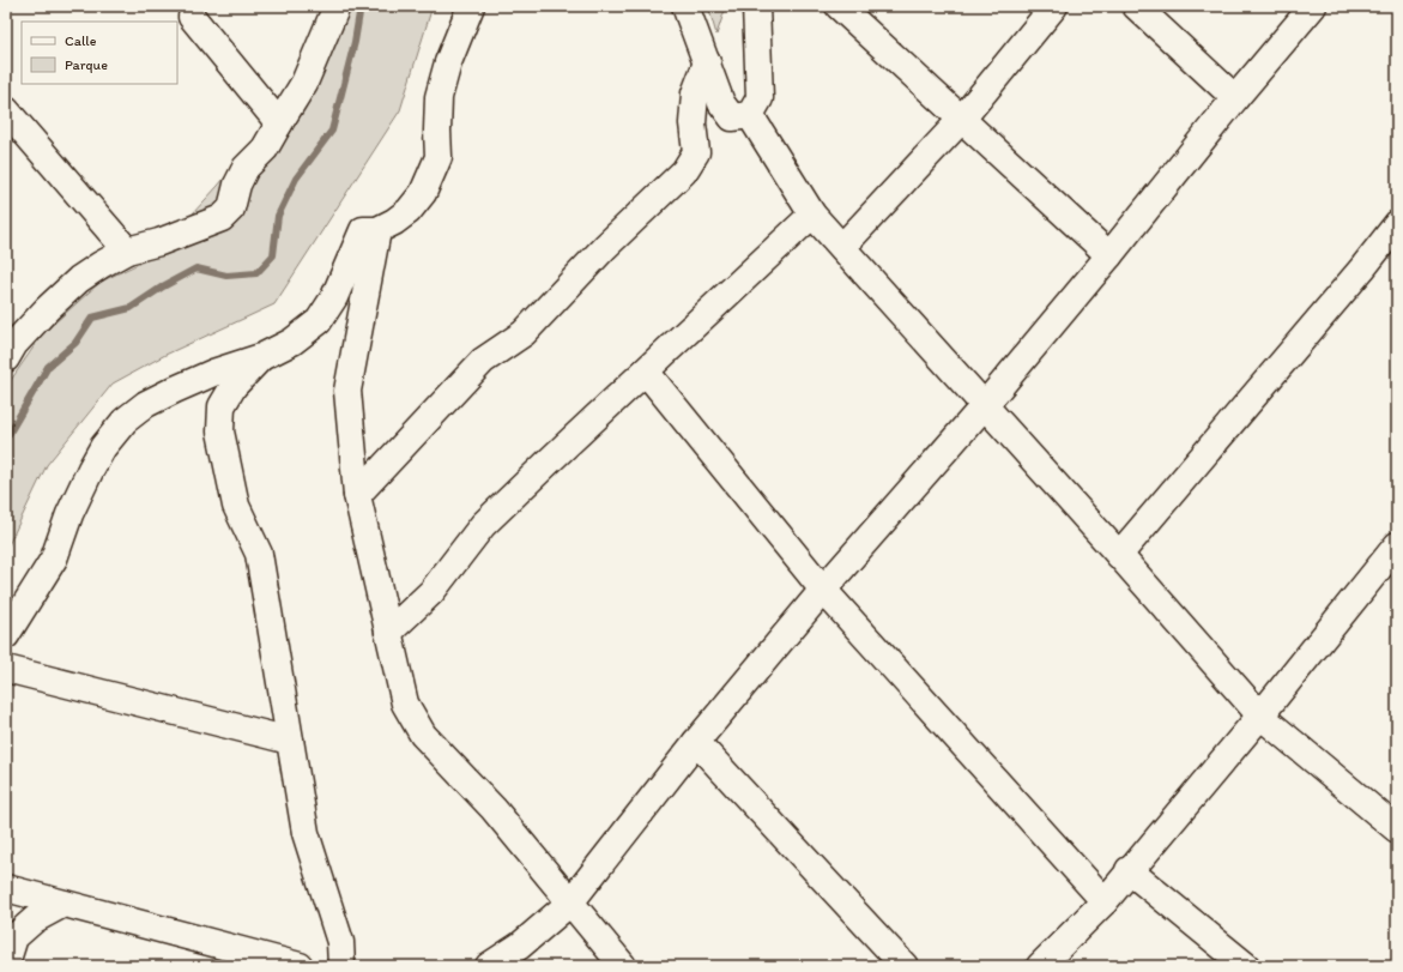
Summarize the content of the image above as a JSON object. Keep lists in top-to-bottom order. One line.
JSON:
{"legend":["Calle","Parque"]}
